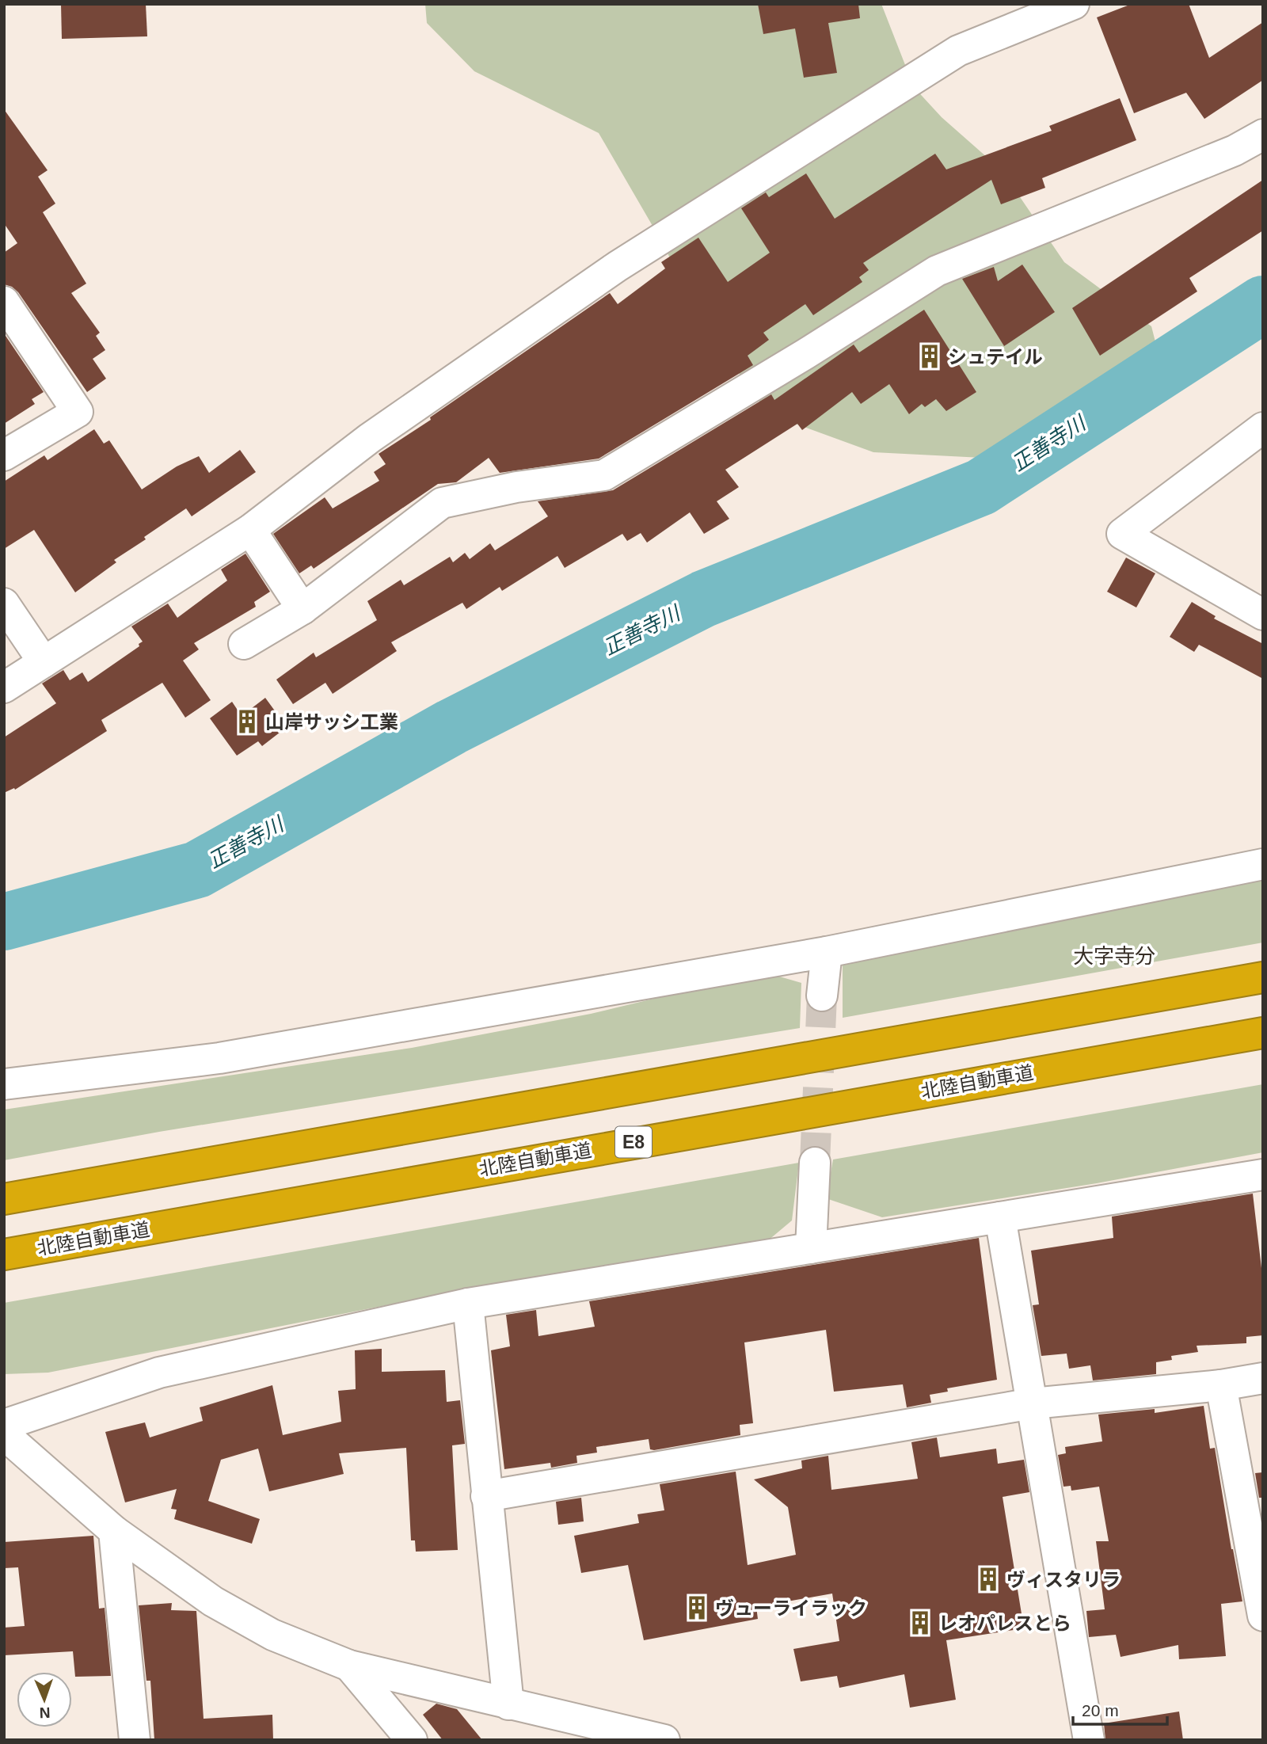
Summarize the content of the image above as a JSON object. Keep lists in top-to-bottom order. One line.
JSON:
{"streets":{"highway":["北陸自動車道","E8"]},"districts":["大字寺分"],"water":["正善寺川"],"places":{"building":["シュテイル","山岸サッシ工業","ヴィスタリラ","ヴューライラック","レオパレスとら"]},"scale_bar":"20 m","north":"bottom"}
